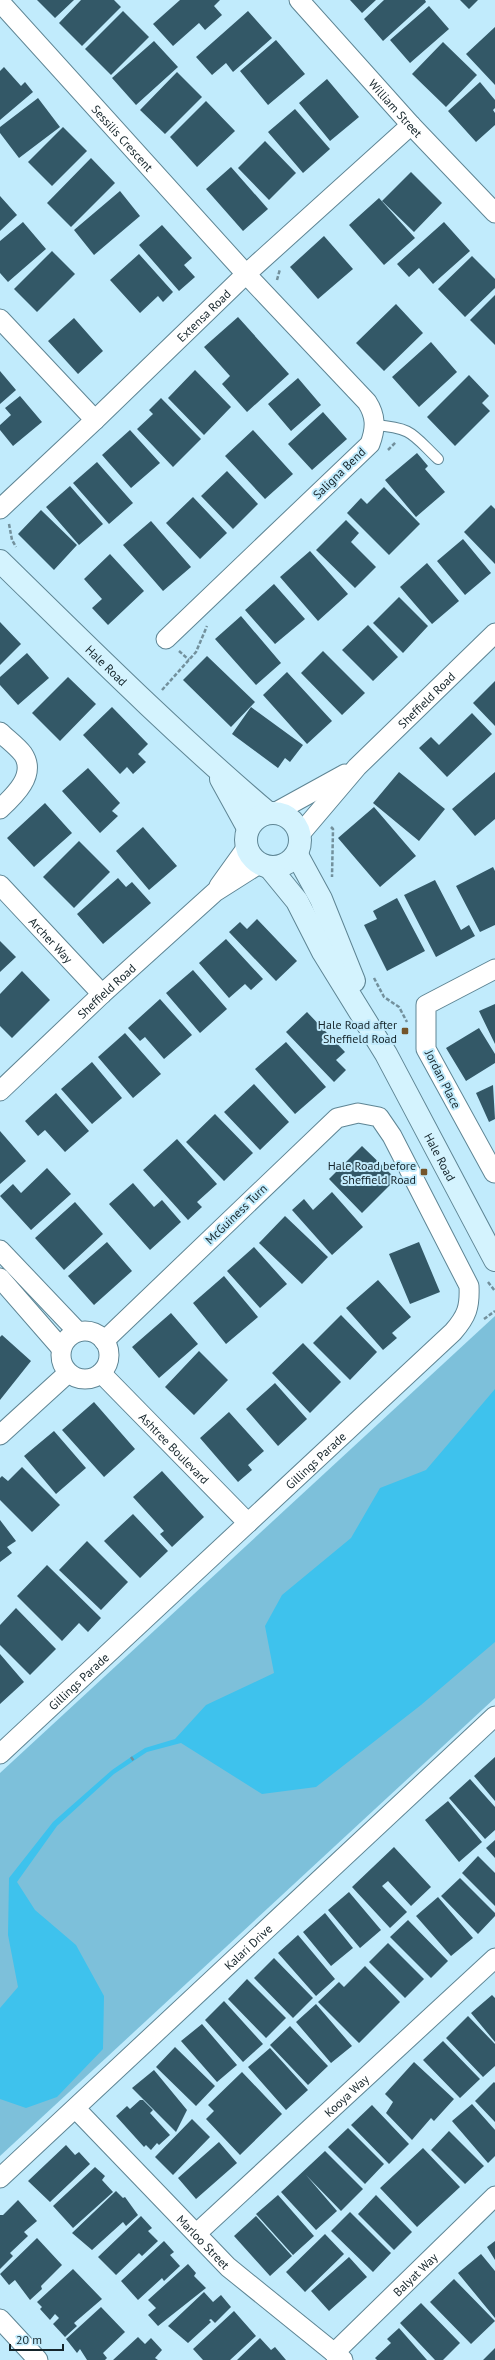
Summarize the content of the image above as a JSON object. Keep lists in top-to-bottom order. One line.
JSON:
{"streets":{"main road":["Hale Road"],"street":["William Street","Sessilis Crescent","Extensa Road","Saligna Bend","Sheffield Road","Archer Way","Jordan Place","McGuiness Turn","Ashtree Boulevard","Gillings Parade","Kalari Drive","Kooya Way","Marloo Street","Balyat Way"]},"crossings":[["William Street","Extensa Road"],["Sessilis Crescent","Extensa Road"],["Sessilis Crescent","Saligna Bend"],["Extensa Road","Saligna Bend"],["Hale Road","Sheffield Road"],["Sheffield Road","Archer Way"],["McGuiness Turn","Ashtree Boulevard"],["McGuiness Turn","Gillings Parade"],["Ashtree Boulevard","Gillings Parade"],["Kalari Drive","Marloo Street"],["Kooya Way","Marloo Street"],["Marloo Street","Balyat Way"]],"places":{"transit":["Hale Road after Sheffield Road","Hale Road before Sheffield Road"]},"scale_bar":"20 m"}
